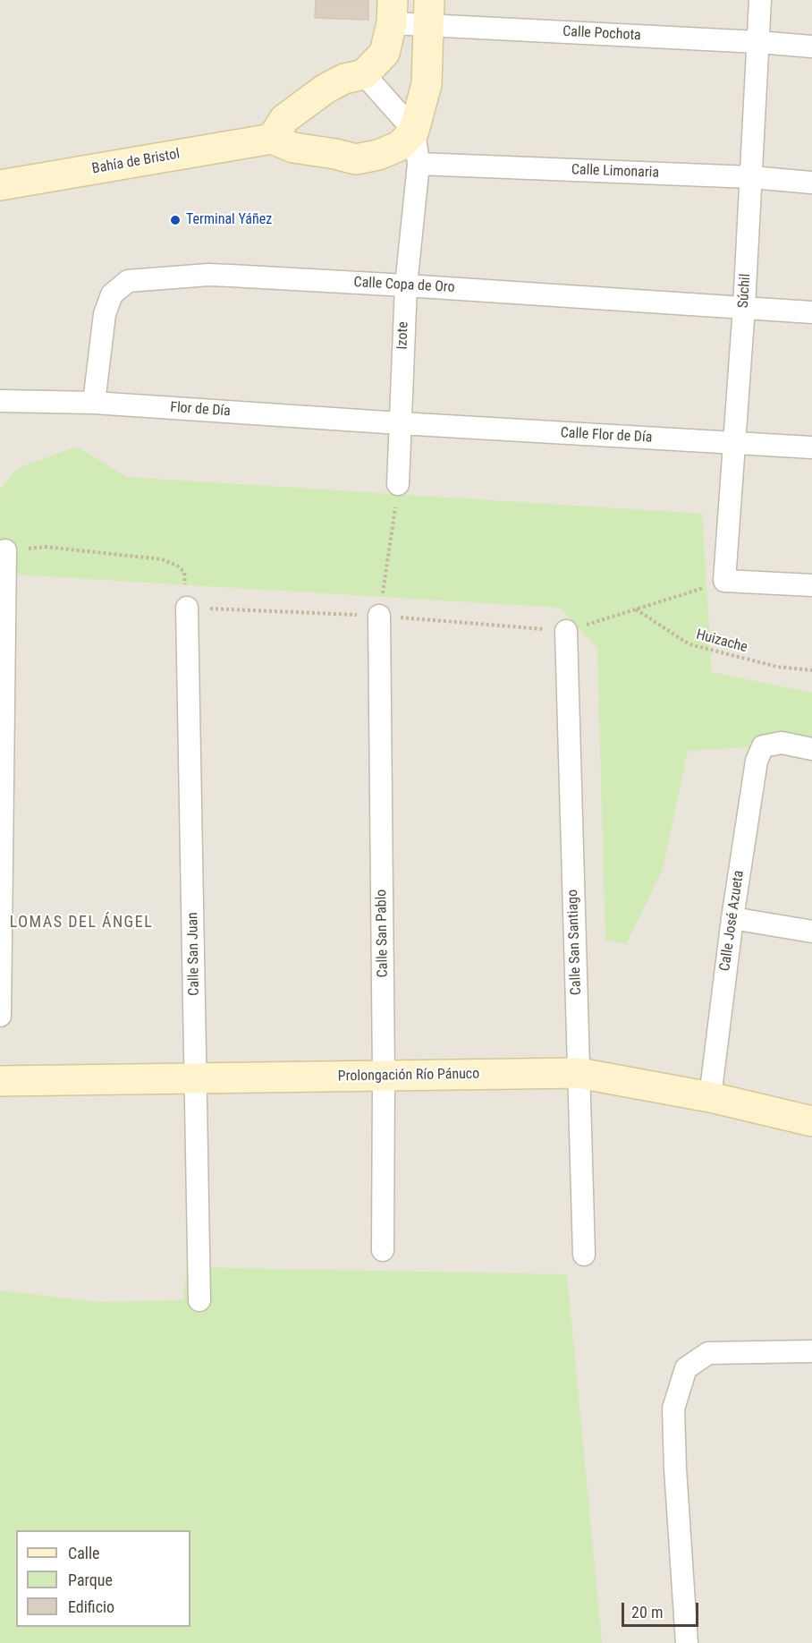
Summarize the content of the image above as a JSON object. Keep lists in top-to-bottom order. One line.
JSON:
{"streets":{"street":["Calle Pochota","Bahía de Bristol","Calle Limonaria","Calle Copa de Oro","Súchil","Izote","Flor de Día","Calle Flor de Día","Calle José Azueta","Calle San Pablo","Calle San Santiago","Calle San Juan","Prolongación Río Pánuco"],"path":["Huizache"]},"crossings":[["Calle Pochota","Súchil"],["Calle Limonaria","Súchil"],["Calle Limonaria","Izote"],["Calle Copa de Oro","Súchil"],["Calle Copa de Oro","Izote"],["Calle Copa de Oro","Flor de Día"],["Súchil","Calle Flor de Día"],["Izote","Flor de Día"],["Izote","Calle Flor de Día"],["Flor de Día","Calle Flor de Día"],["Calle José Azueta","Prolongación Río Pánuco"],["Calle San Pablo","Prolongación Río Pánuco"],["Calle San Santiago","Prolongación Río Pánuco"],["Calle San Juan","Prolongación Río Pánuco"]],"districts":["LOMAS DEL ÁNGEL"],"places":["Terminal Yáñez"],"legend":["Calle","Parque","Edificio"],"scale_bar":"20 m"}
